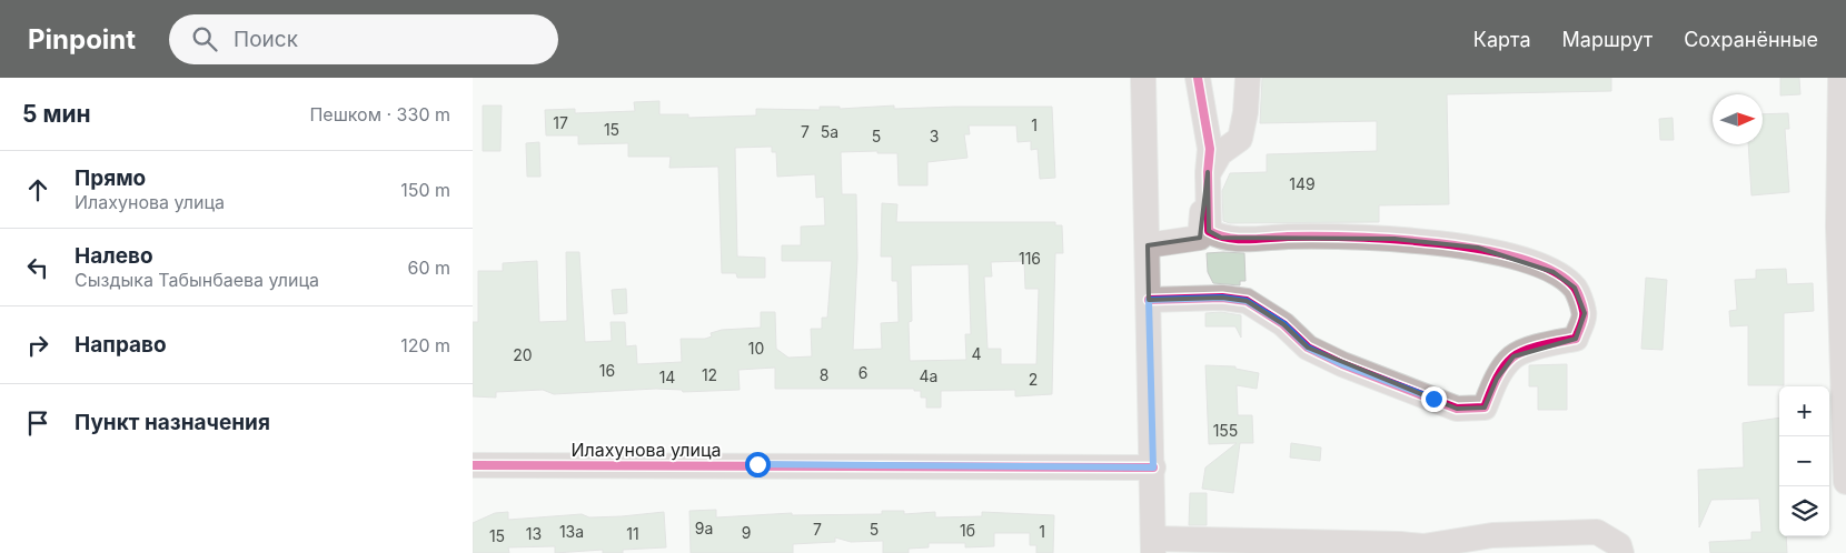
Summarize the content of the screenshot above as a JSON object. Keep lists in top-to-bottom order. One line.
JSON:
{"streets":{"street":["Илахунова улица"]},"house_numbers":["17","1","15","7","5а","5","3","149","116","10","4","20","16","6","12","8","4а","14","2","155","9а","7","5","1б","13а","1","9","13","11","15"],"north":"right","page":{"header":"Pinpoint","search":"Поиск","nav":["Карта","Маршрут","Сохранённые"],"heading":["5 мин","Пешком · 330 m"],"list":[["Прямо","Илахунова улица","150 m"],["Налево","Сыздыка Табынбаева улица","60 m"],["Направо","120 m"],"Пункт назначения"],"map_buttons":["+","−"]}}
